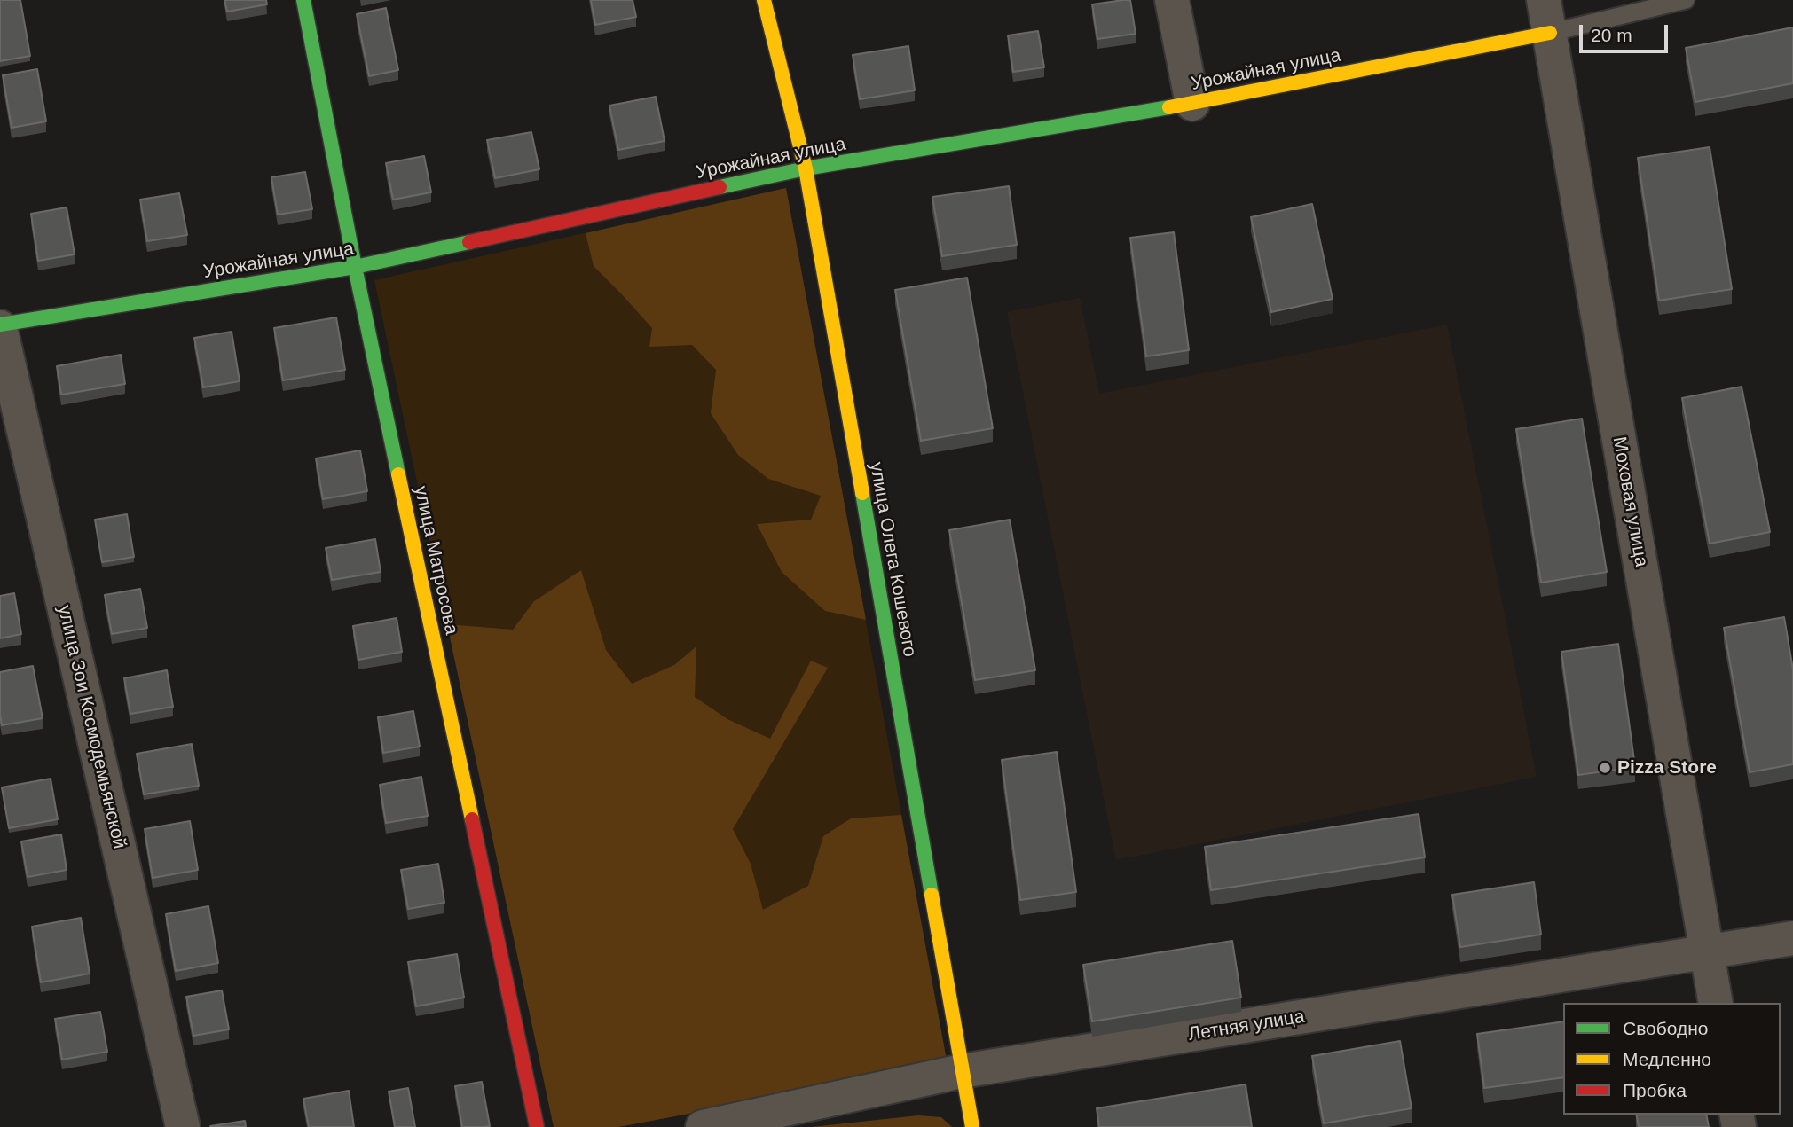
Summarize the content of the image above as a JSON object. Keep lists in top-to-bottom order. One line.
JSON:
{"streets":{"street":["Урожайная улица","Моховая улица","улица Олега Кошевого","улица Матросова","улица Зои Космодемьянской","Летняя улица"]},"crossings":[["Урожайная улица","Моховая улица"],["Урожайная улица","улица Олега Кошевого"],["Урожайная улица","улица Матросова"],["Урожайная улица","улица Зои Космодемьянской"],["Моховая улица","Летняя улица"],["улица Олега Кошевого","Летняя улица"]],"places":["Pizza Store"],"legend":["Свободно","Медленно","Пробка"],"scale_bar":"20 m"}
